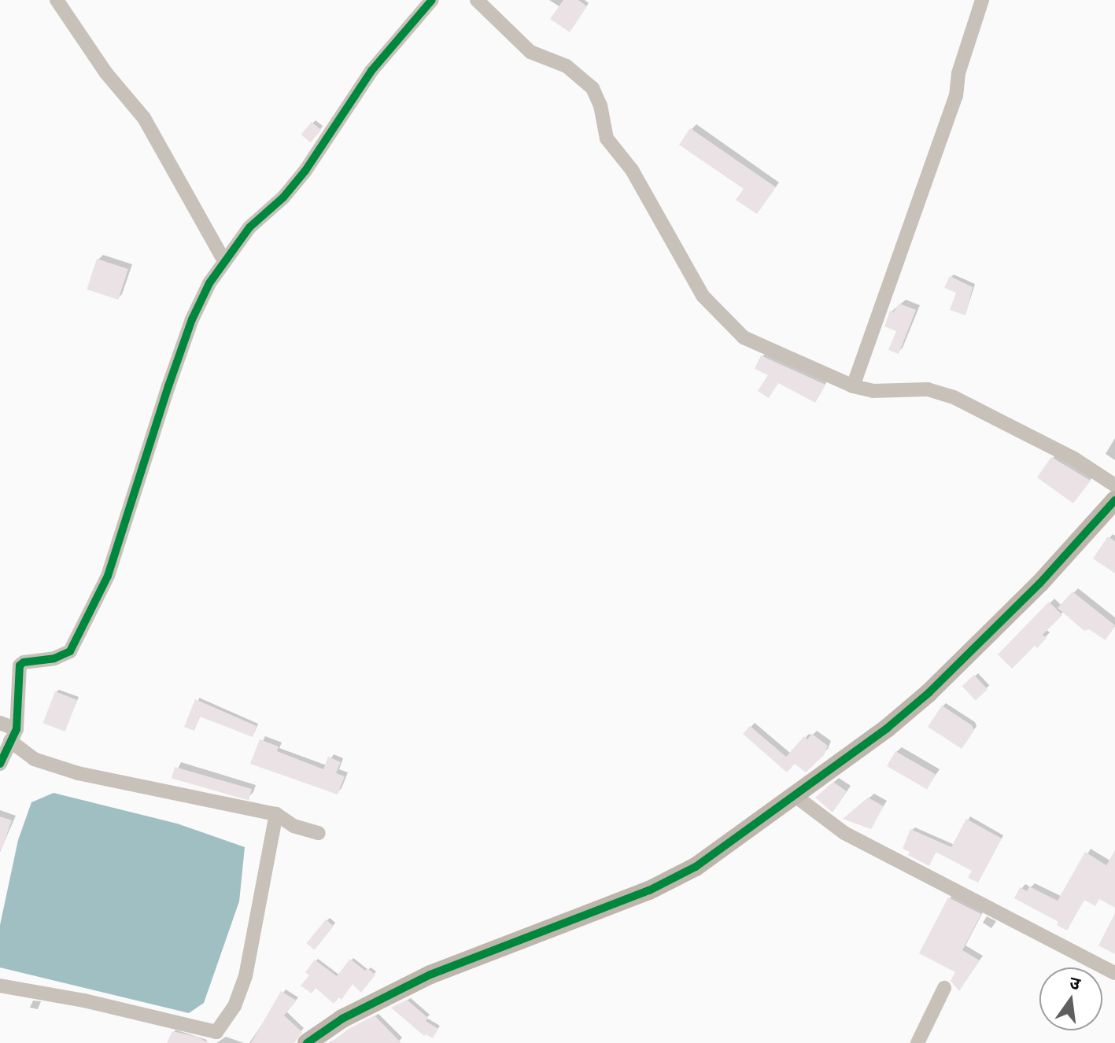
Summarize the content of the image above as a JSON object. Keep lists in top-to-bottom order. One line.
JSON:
{"north":"top"}
